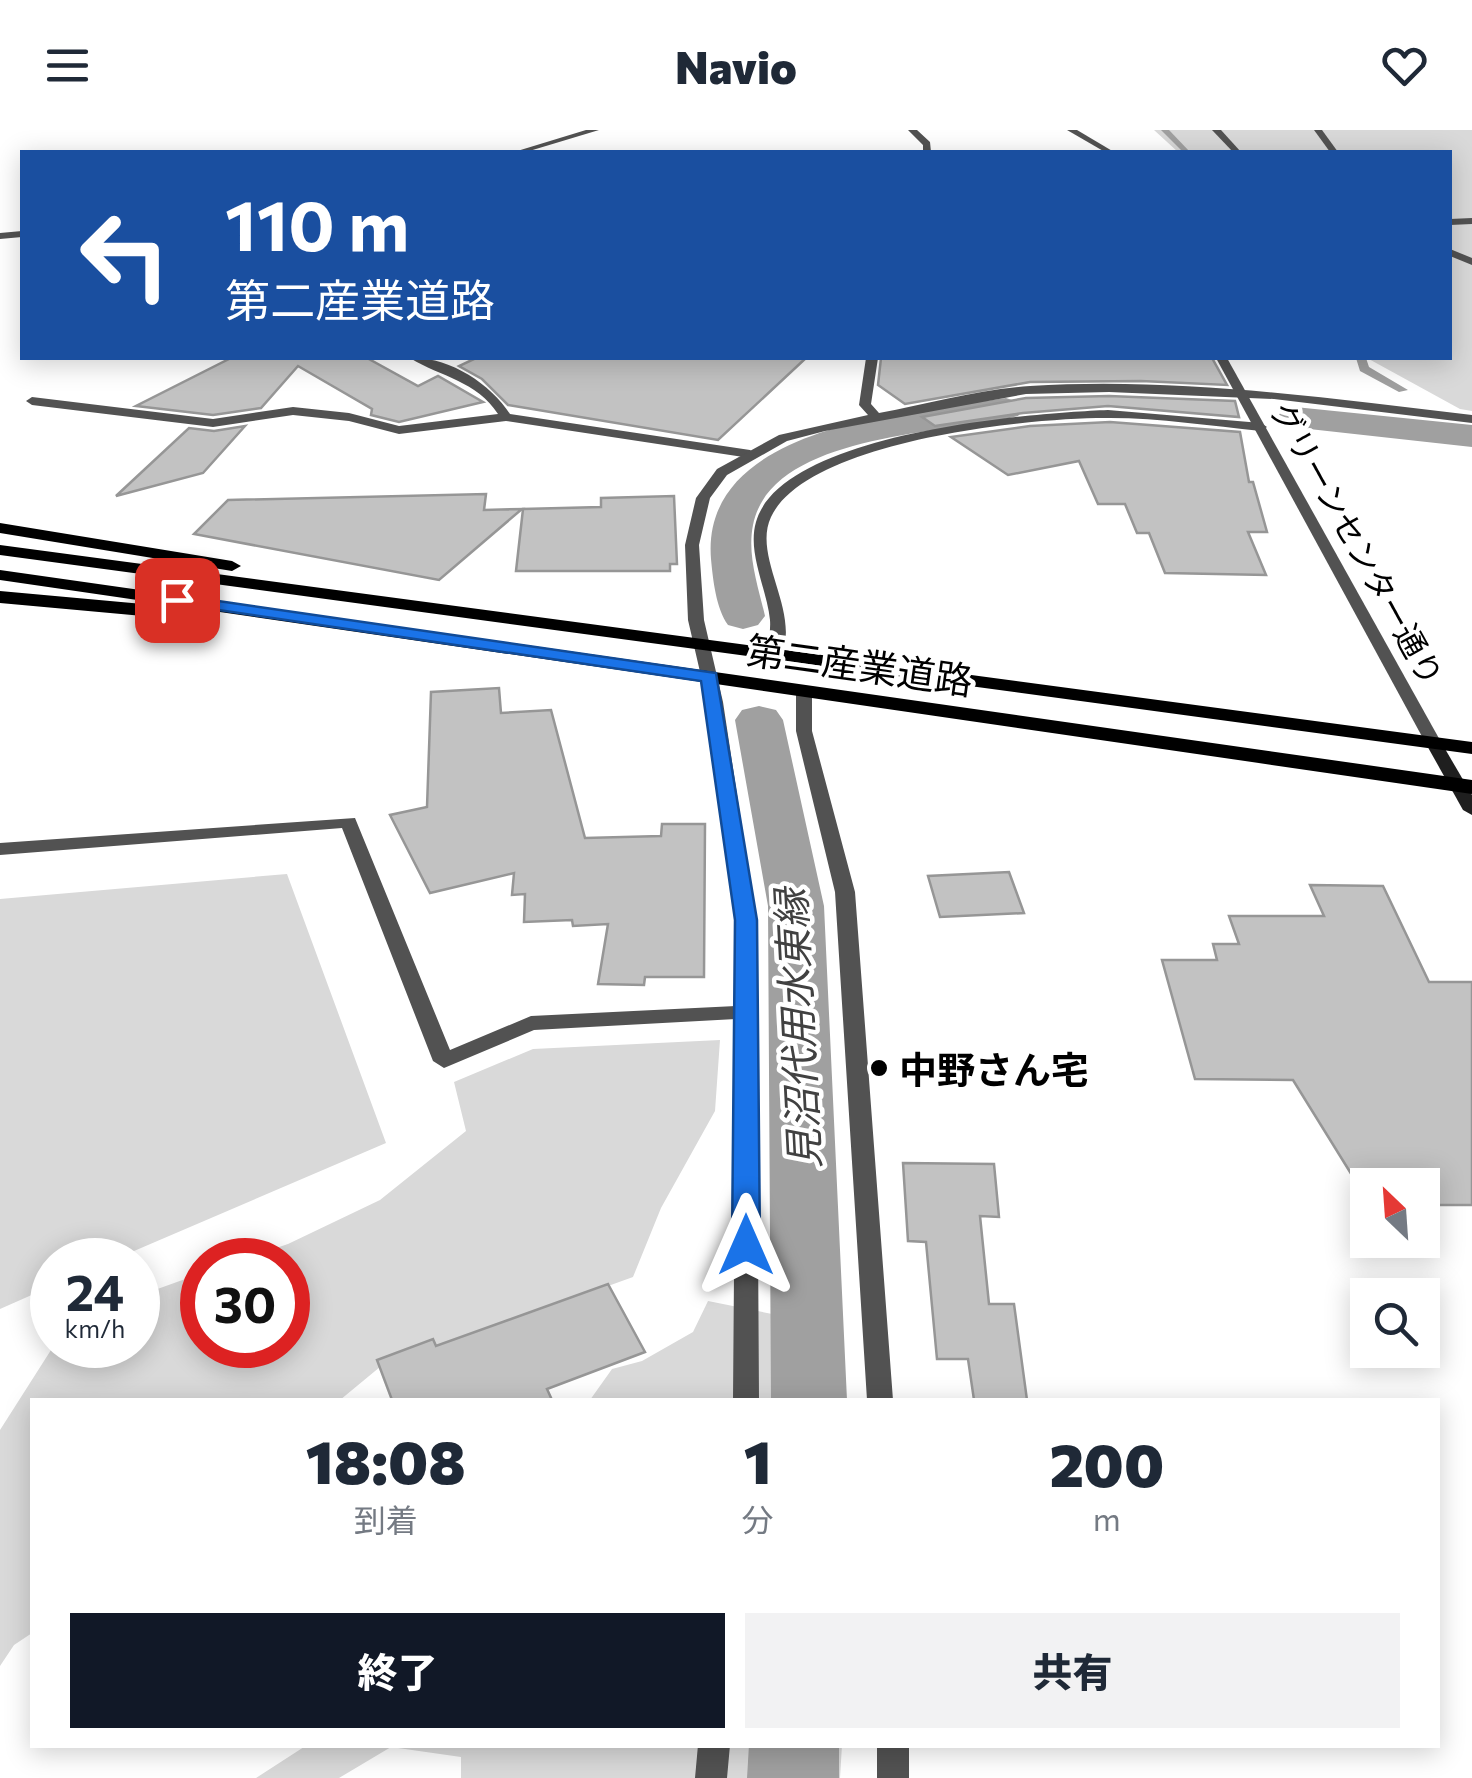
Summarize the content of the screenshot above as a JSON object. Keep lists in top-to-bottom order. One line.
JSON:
{"streets":{"main road":["グリーンセンター通り","第二産業道路"]},"crossings":[["グリーンセンター通り","第二産業道路"]],"water":["見沼代用水東縁"],"places":["中野さん宅"],"north":"top left","page":{"header":"Navio","turn":["110 m","第二産業道路"],"speed":"24 km/h","limit":"30","eta":["18:08","到着","1","分","200","m"],"buttons":["終了","共有"]}}
